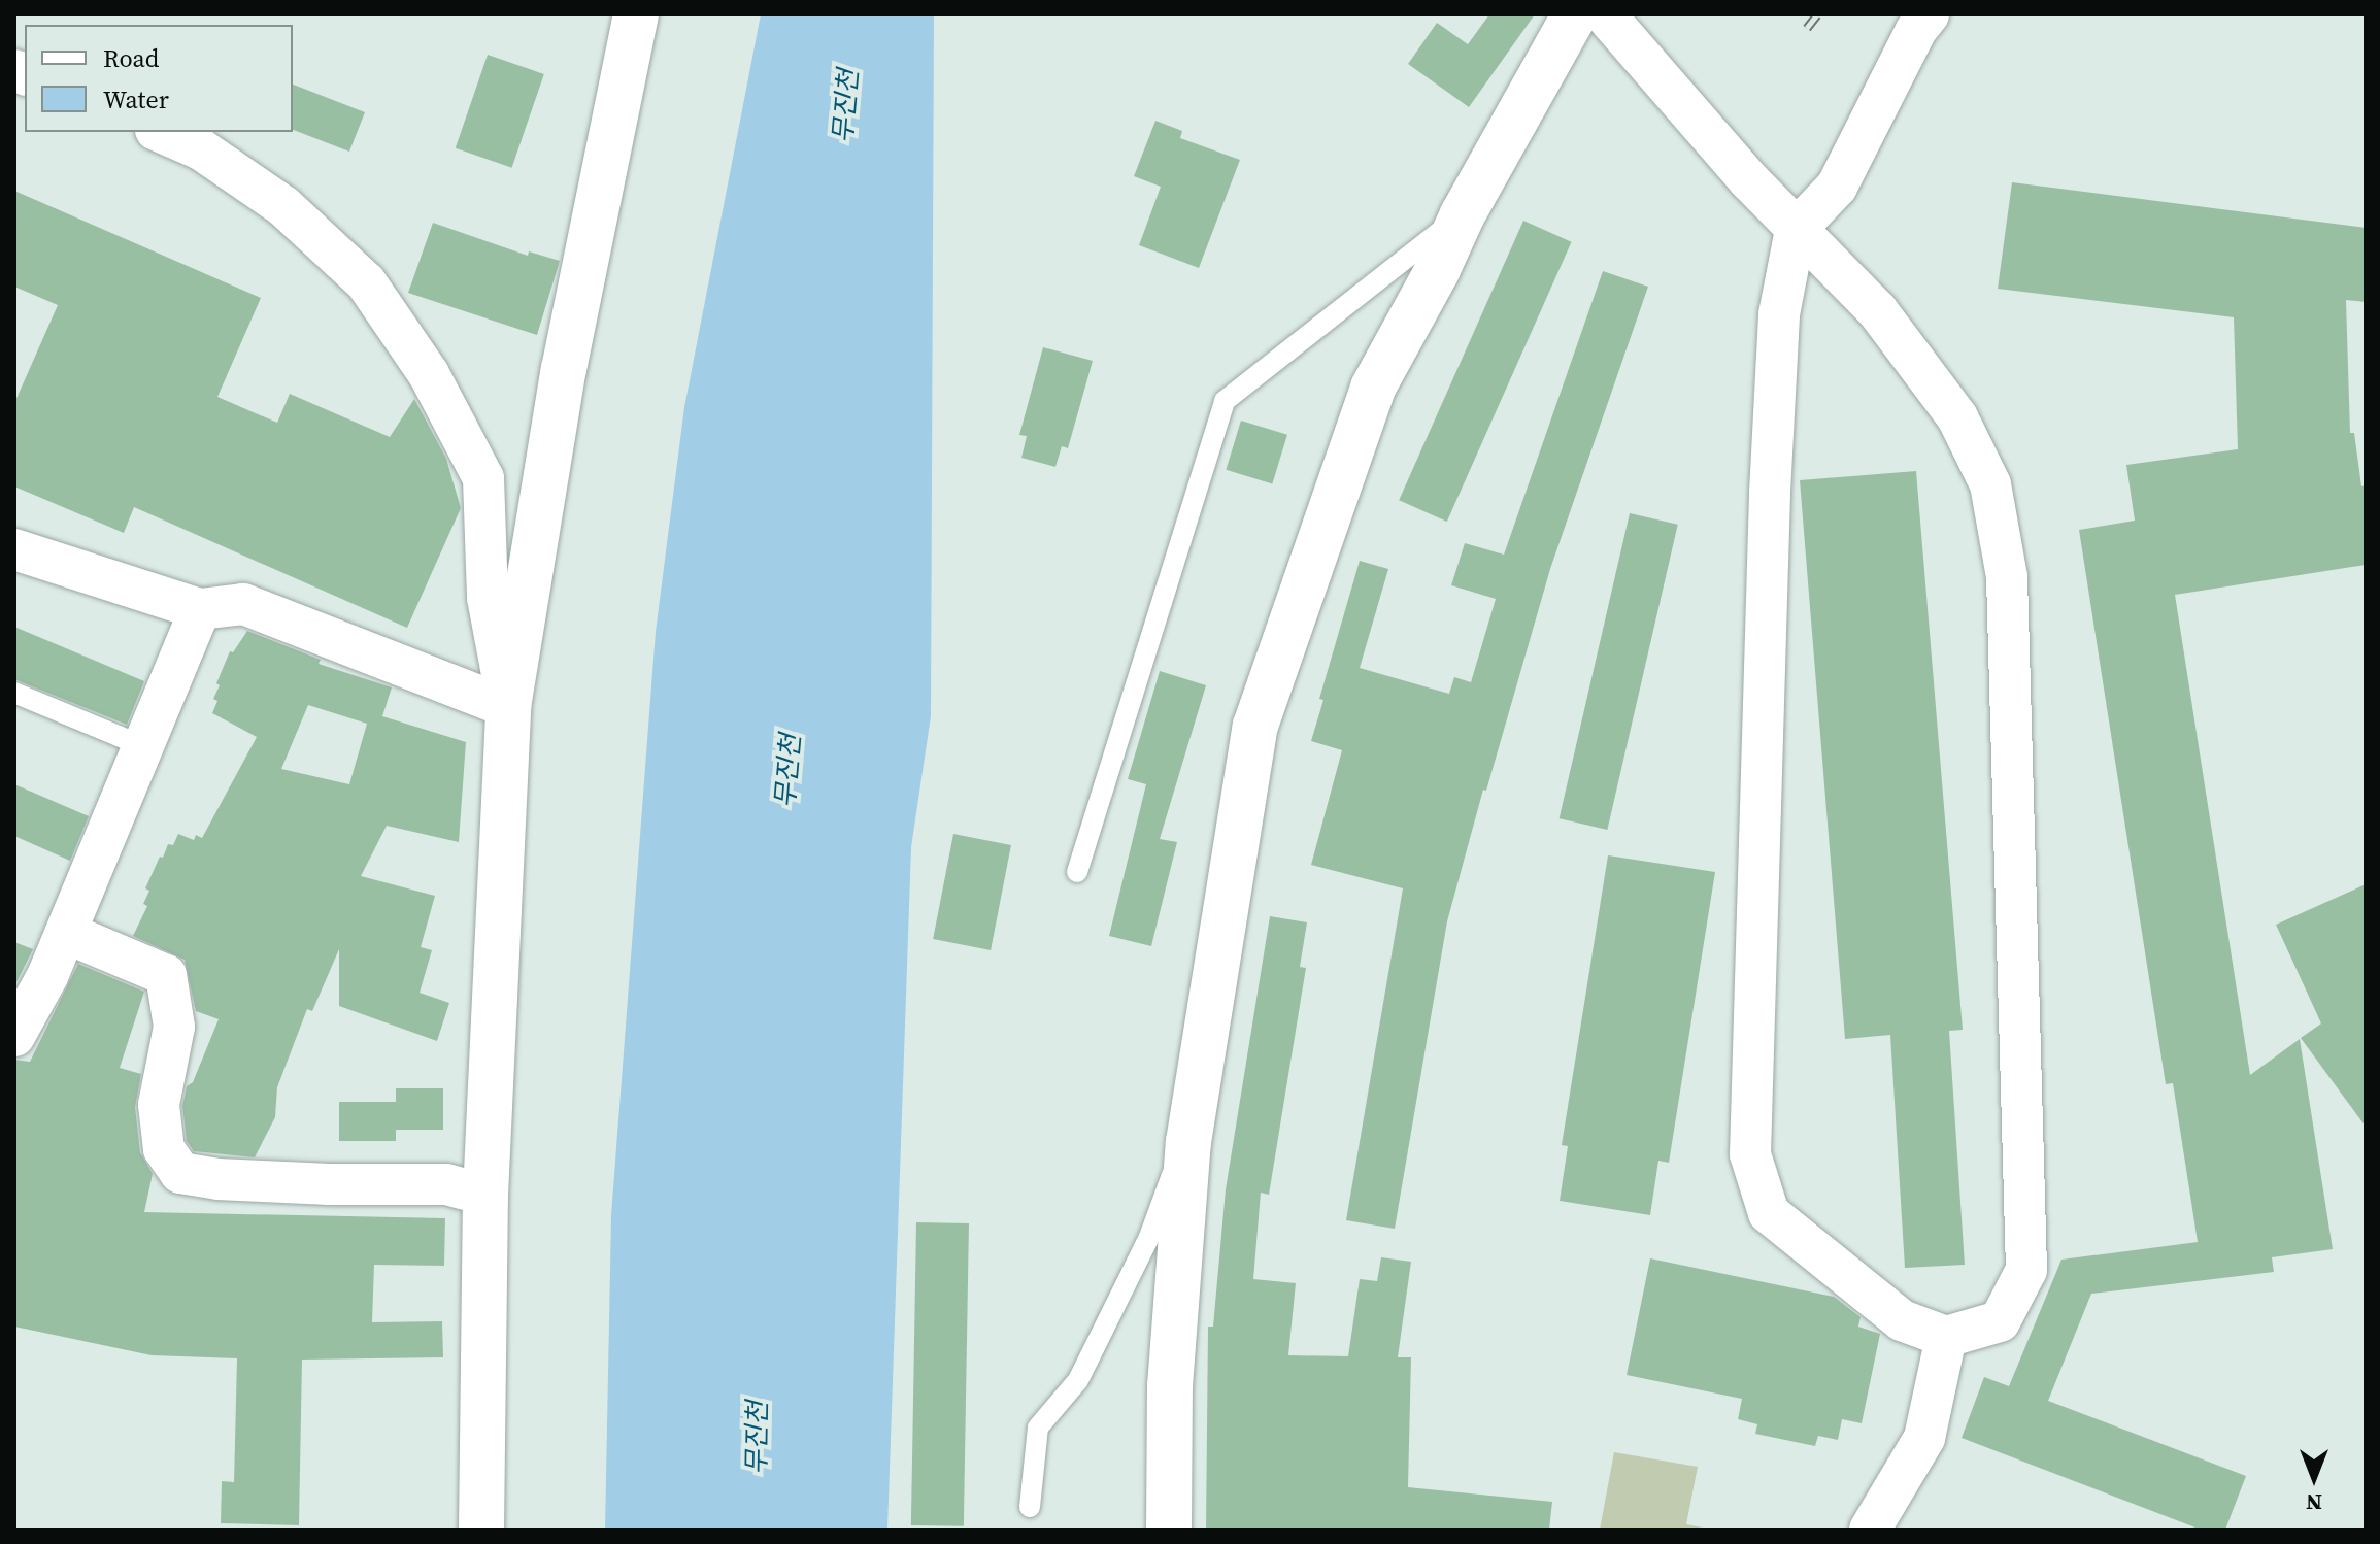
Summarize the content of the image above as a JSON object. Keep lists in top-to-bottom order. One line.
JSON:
{"water":["무진천"],"legend":["Road","Water"],"north":"bottom"}
